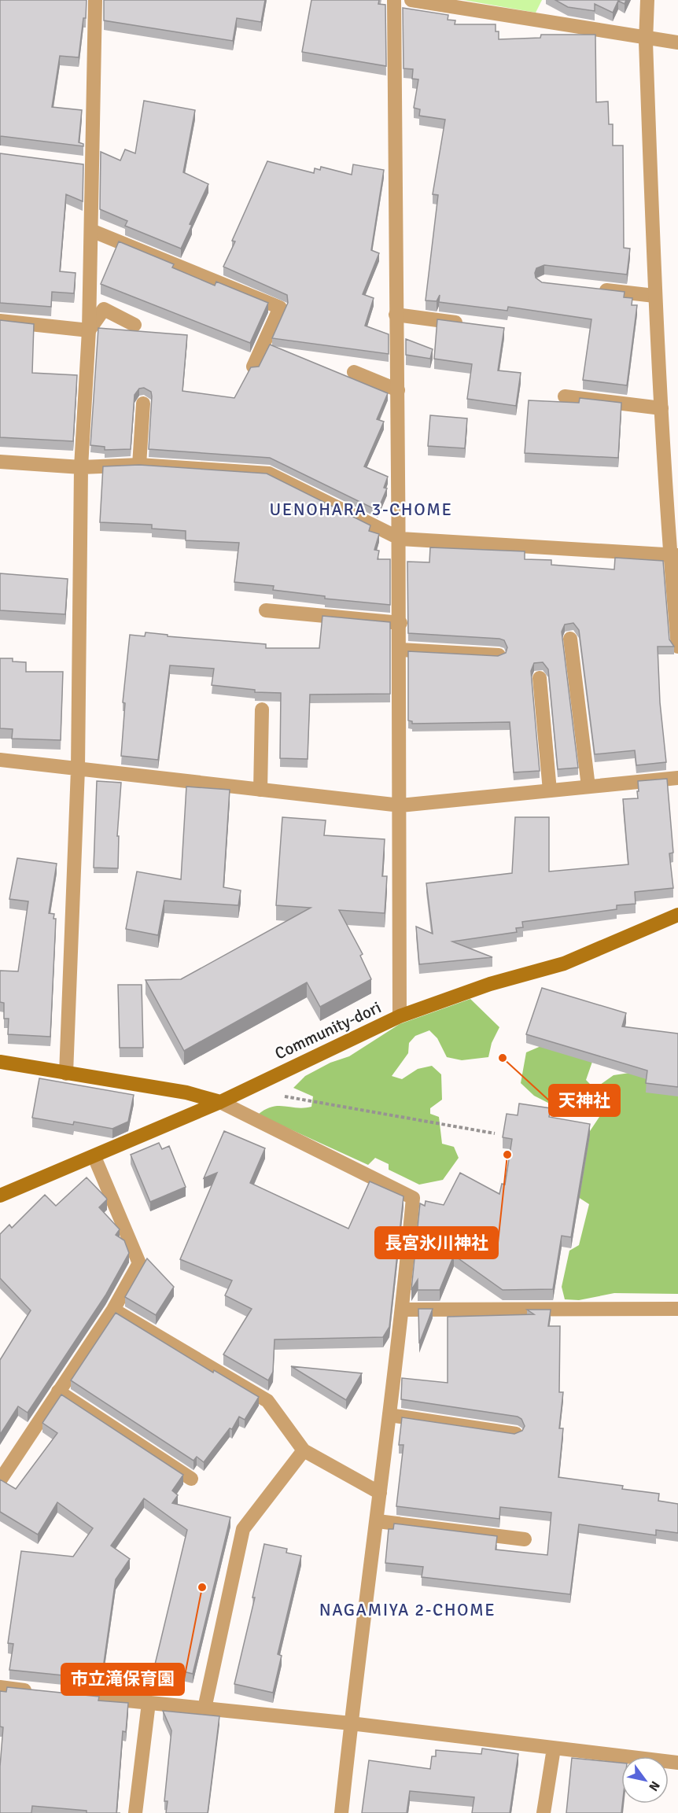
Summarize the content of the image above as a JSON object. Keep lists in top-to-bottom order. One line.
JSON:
{"streets":{"street":["Community-dori"]},"districts":["UENOHARA 3-CHOME","NAGAMIYA 2-CHOME"],"places":["天神社","長宮氷川神社","市立滝保育園"],"north":"bottom right"}
